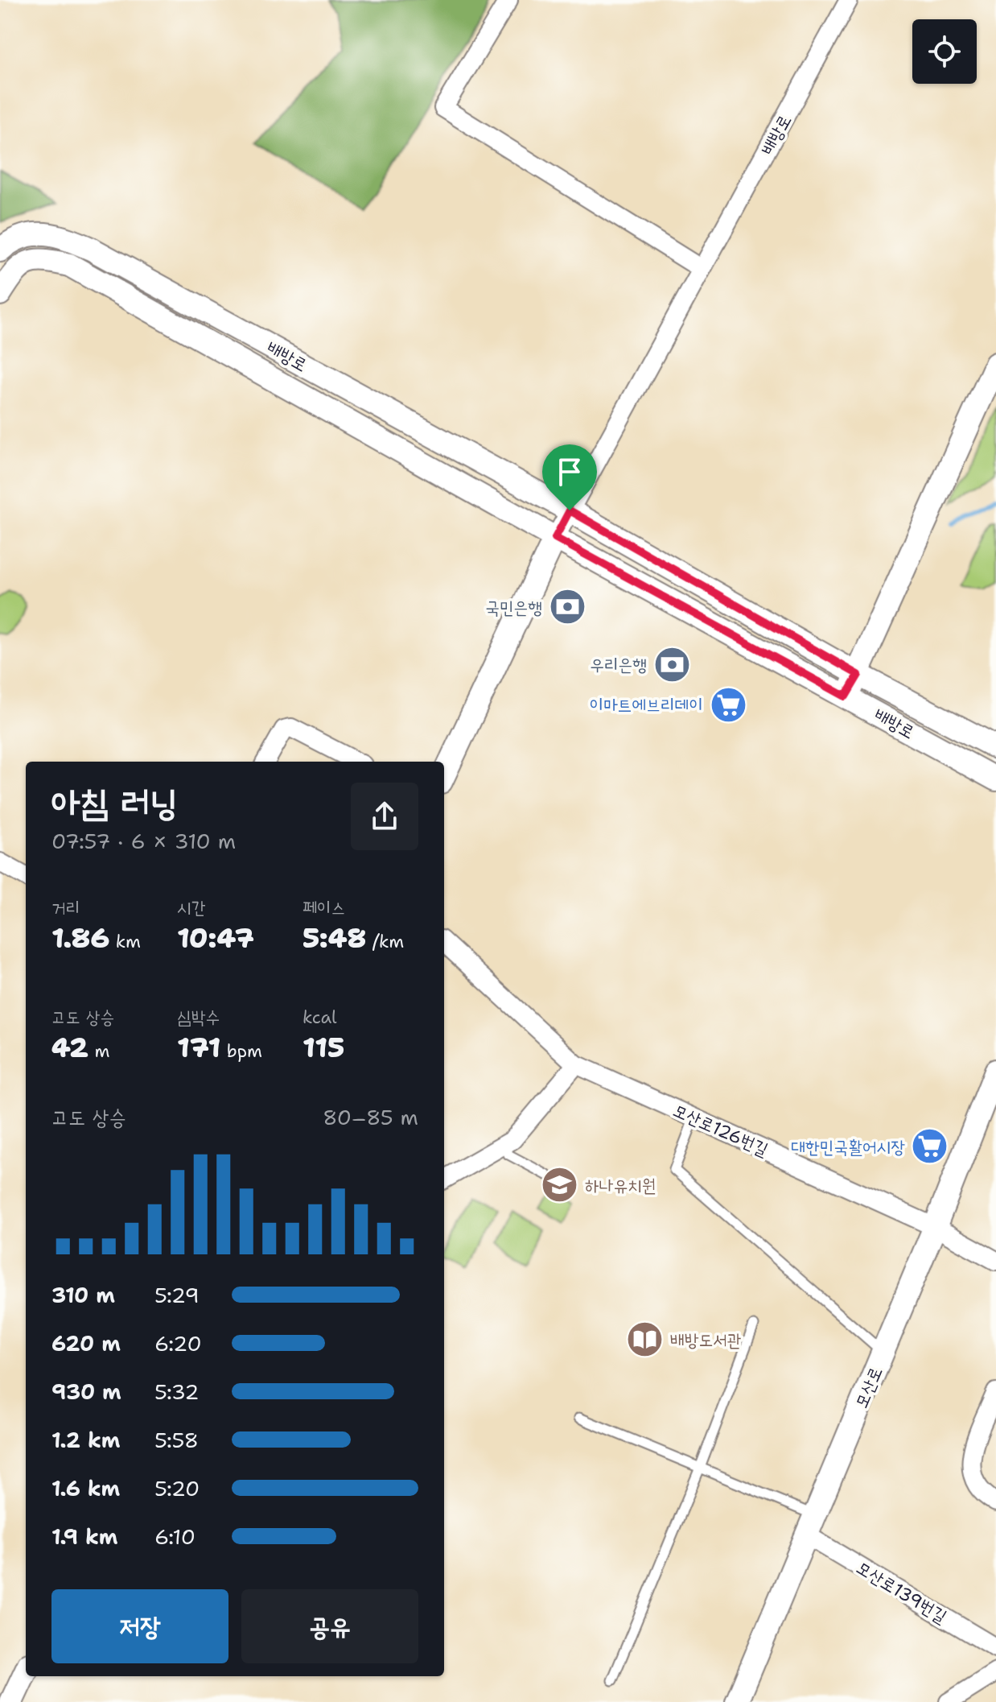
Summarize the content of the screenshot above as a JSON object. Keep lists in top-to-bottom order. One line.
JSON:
{"streets":{"street":["배방로","모산로126번길","모산로","모산로139번길"]},"crossings":[["모산로126번길","모산로"],["모산로","모산로139번길"]],"places":{"bank":["국민은행","우리은행"],"supermarket":["이마트에브리데이","대한민국활어시장"],"school or university":["하나유치원"],"library":["배방도서관"]},"page":{"heading":["아침 러닝","07:57 · 6 × 310 m"],"stats":[["거리","1.86 km"],["시간","10:47"],["페이스","5:48 /km"],["고도 상승","42 m"],["심박수","171 bpm"],["kcal","115"]],"chart":["고도 상승","80–85 m"],"list":[{"name":"310 m","note":"5:29"},{"name":"620 m","note":"6:20"},{"name":"930 m","note":"5:32"},{"name":"1.2 km","note":"5:58"},{"name":"1.6 km","note":"5:20"},{"name":"1.9 km","note":"6:10"}],"buttons":["저장","공유"]}}
